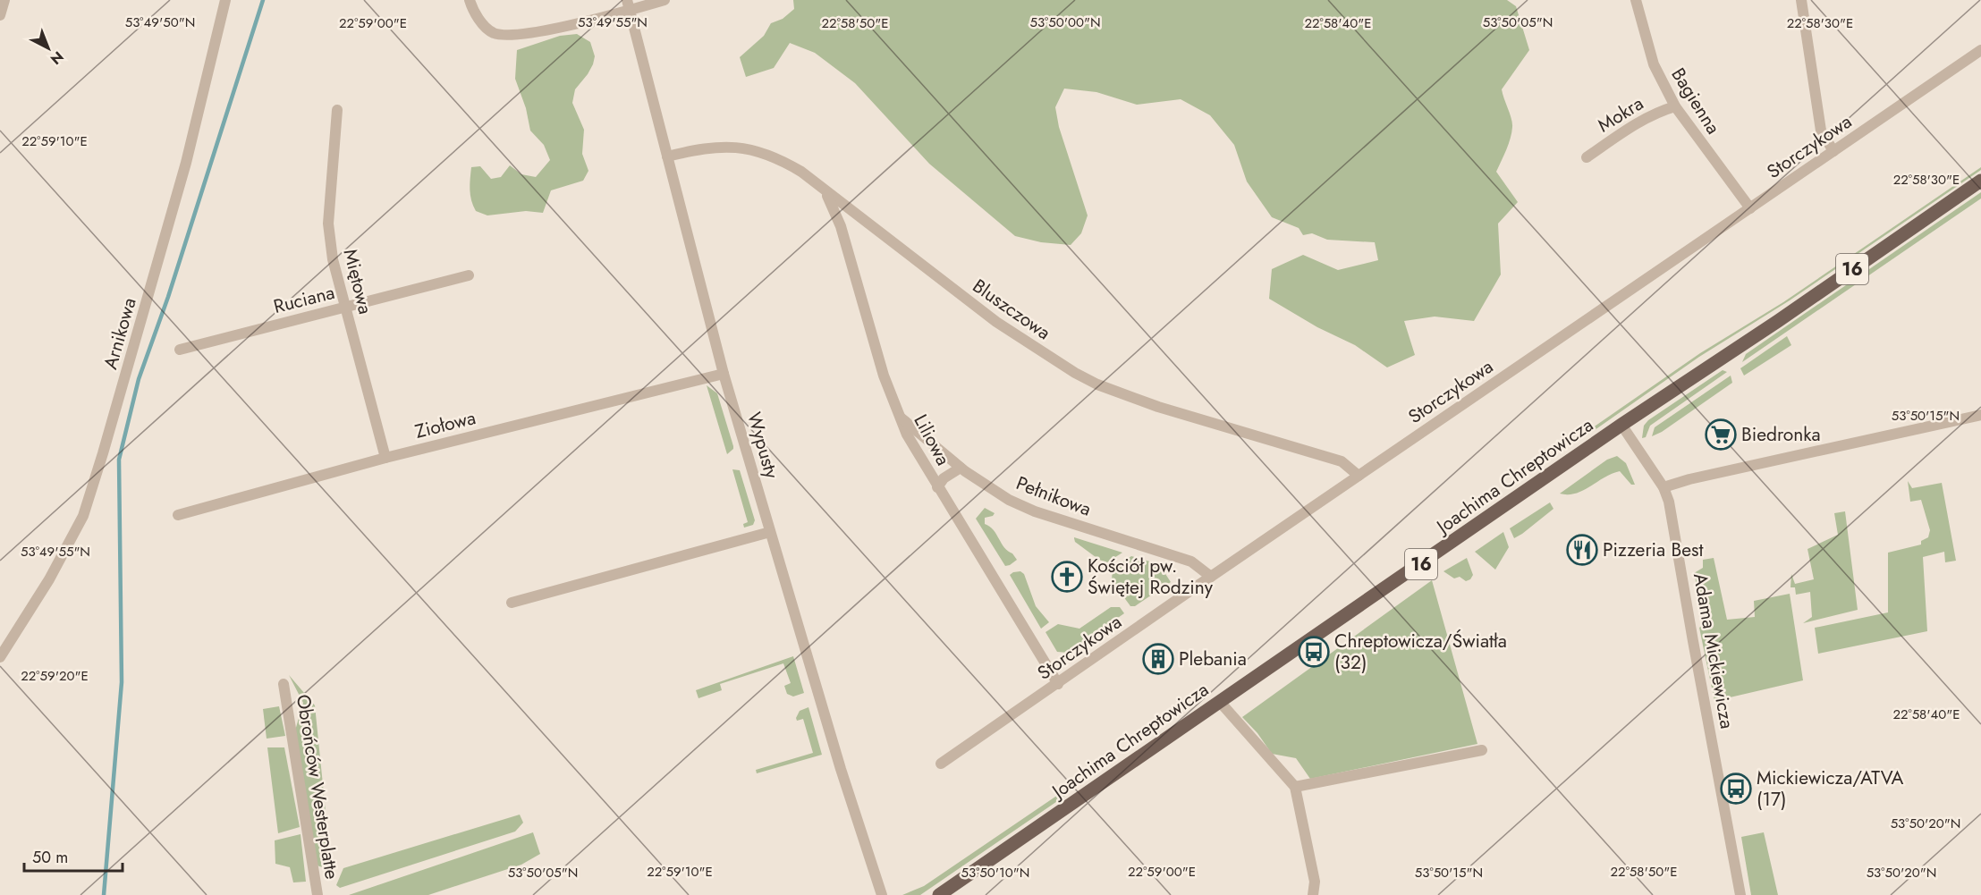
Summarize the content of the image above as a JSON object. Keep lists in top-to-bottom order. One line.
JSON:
{"streets":{"main road":["16","Joachima Chreptowicza"],"street":["Bagienna","Mokra","Storczykowa","Miętowa","Ruciana","Bluszczowa","Arnikowa","Ziołowa","Liliowa","Wypusty","Pełnikowa","Adama Mickiewicza","Obrońców Westerplatte"]},"crossings":[["Bagienna","Mokra"],["Bagienna","Storczykowa"],["Storczykowa","Bluszczowa"],["Storczykowa","Liliowa"],["Storczykowa","Pełnikowa"],["Miętowa","Ruciana"],["Miętowa","Ziołowa"],["Bluszczowa","Liliowa"],["Bluszczowa","Wypusty"],["Ziołowa","Wypusty"],["Liliowa","Pełnikowa"],["Joachima Chreptowicza","Adama Mickiewicza"]],"places":{"supermarket":["Biedronka"],"restaurant":["Pizzeria Best"],"church":["Kościół pw. Świętej Rodziny"],"bus stop":["Chreptowicza/Światła (32)","Mickiewicza/ATVA (17)"],"building":["Plebania"]},"scale_bar":"50 m","north":"bottom right","coordinates":["53°49'50\"N","53°49'55\"N","53°50'00\"N","53°50'05\"N","22°59'00\"E","22°58'50\"E","22°58'40\"E","22°58'30\"E","22°59'10\"E","53°50'15\"N","22°59'20\"E","53°50'20\"N","53°50'10\"N"]}
